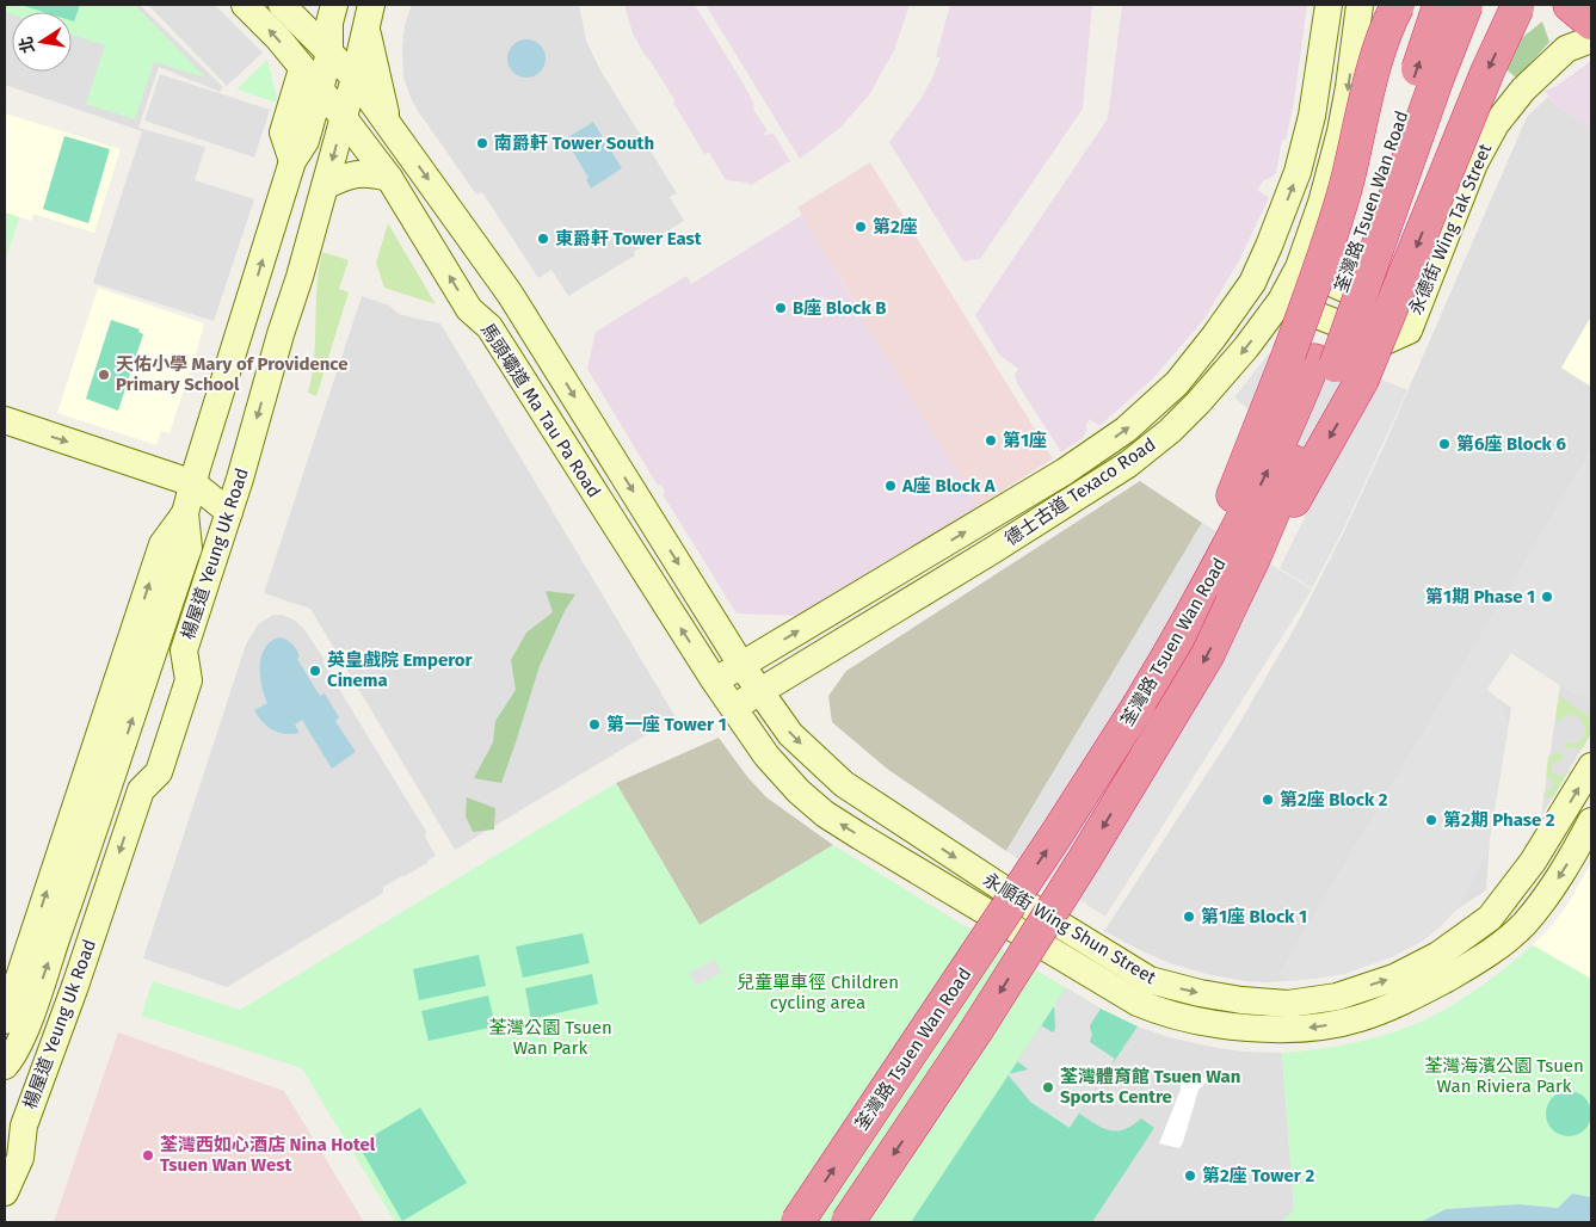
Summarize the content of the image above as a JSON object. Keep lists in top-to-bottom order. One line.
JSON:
{"streets":{"highway":["荃灣路 Tsuen Wan Road"],"main road":["永德街 Wing Tak Street","馬頭壩道 Ma Tau Pa Road","德士古道 Texaco Road","楊屋道 Yeung Uk Road","永順街 Wing Shun Street"]},"crossings":[["永德街 Wing Tak Street","德士古道 Texaco Road"],["馬頭壩道 Ma Tau Pa Road","德士古道 Texaco Road"],["馬頭壩道 Ma Tau Pa Road","楊屋道 Yeung Uk Road"],["馬頭壩道 Ma Tau Pa Road","永順街 Wing Shun Street"],["德士古道 Texaco Road","永順街 Wing Shun Street"]],"parks":["兒童單車徑 Children cycling area","荃灣公園 Tsuen Wan Park","荃灣海濱公園 Tsuen Wan Riviera Park"],"places":["南爵軒 Tower South","第2座","東爵軒 Tower East","B座 Block B","天佑小學 Mary of Providence Primary School","第1座","第6座 Block 6","A座 Block A","第1期 Phase 1","英皇戲院 Emperor Cinema","第一座 Tower 1","第2座 Block 2","第2期 Phase 2","第1座 Block 1","荃灣體育館 Tsuen Wan Sports Centre","荃灣西如心酒店 Nina Hotel Tsuen Wan West","第2座 Tower 2"],"north":"left"}
